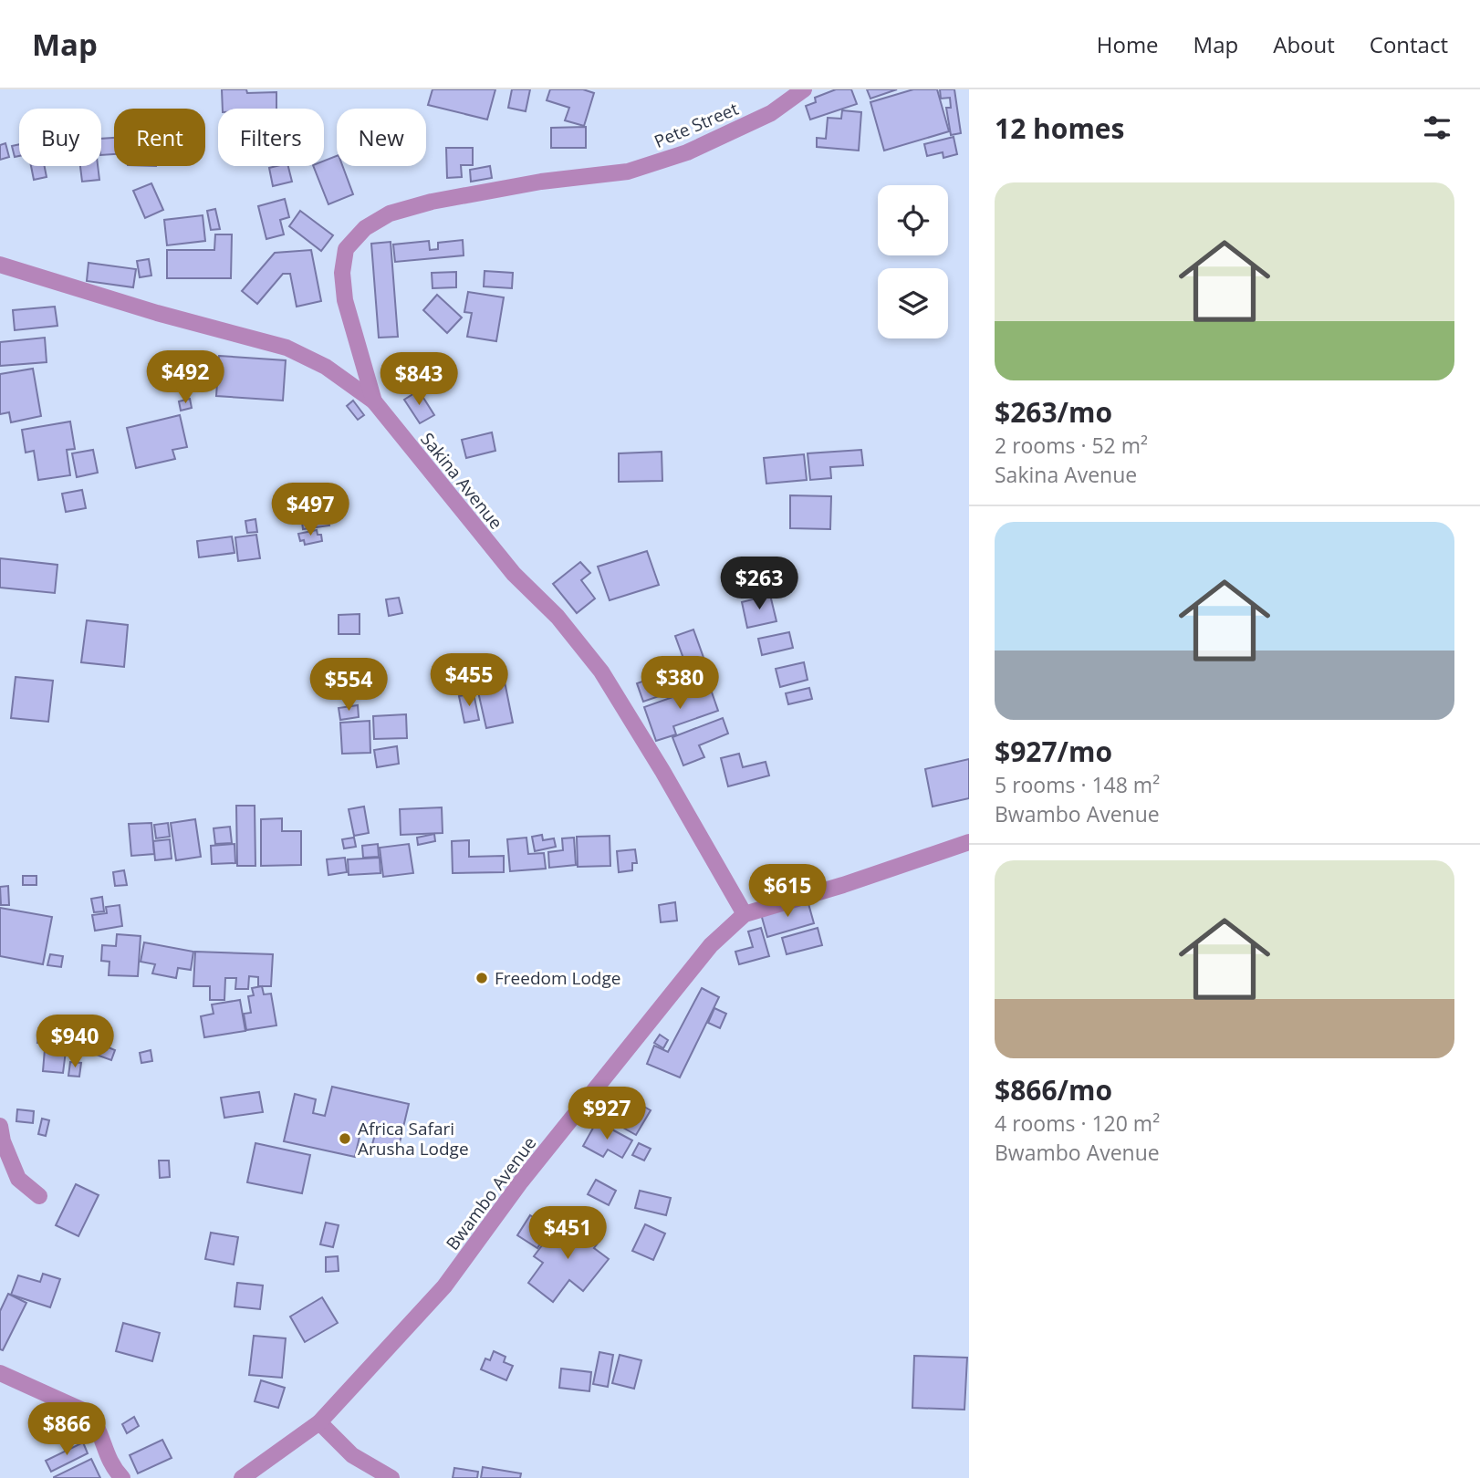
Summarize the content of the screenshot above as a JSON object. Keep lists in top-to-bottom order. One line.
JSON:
{"streets":{"street":["Pete Street","Sakina Avenue","Bwambo Avenue"]},"crossings":[["Pete Street","Sakina Avenue"],["Sakina Avenue","Bwambo Avenue"]],"places":["Freedom Lodge","Africa Safari Arusha Lodge"],"page":{"header":"Map","nav":["Home","Map","About","Contact"],"heading":"12 homes","chip":["Buy","Rent","Filters","New"],"list":[{"name":"$263/mo","note":"2 rooms · 52 m² · Sakina Avenue"},{"name":"$927/mo","note":"5 rooms · 148 m² · Bwambo Avenue"},{"name":"$866/mo","note":"4 rooms · 120 m² · Bwambo Avenue"}],"price":["$492","$843","$497","$263","$455","$380","$554","$615","$940","$927","$451","$866"]}}
